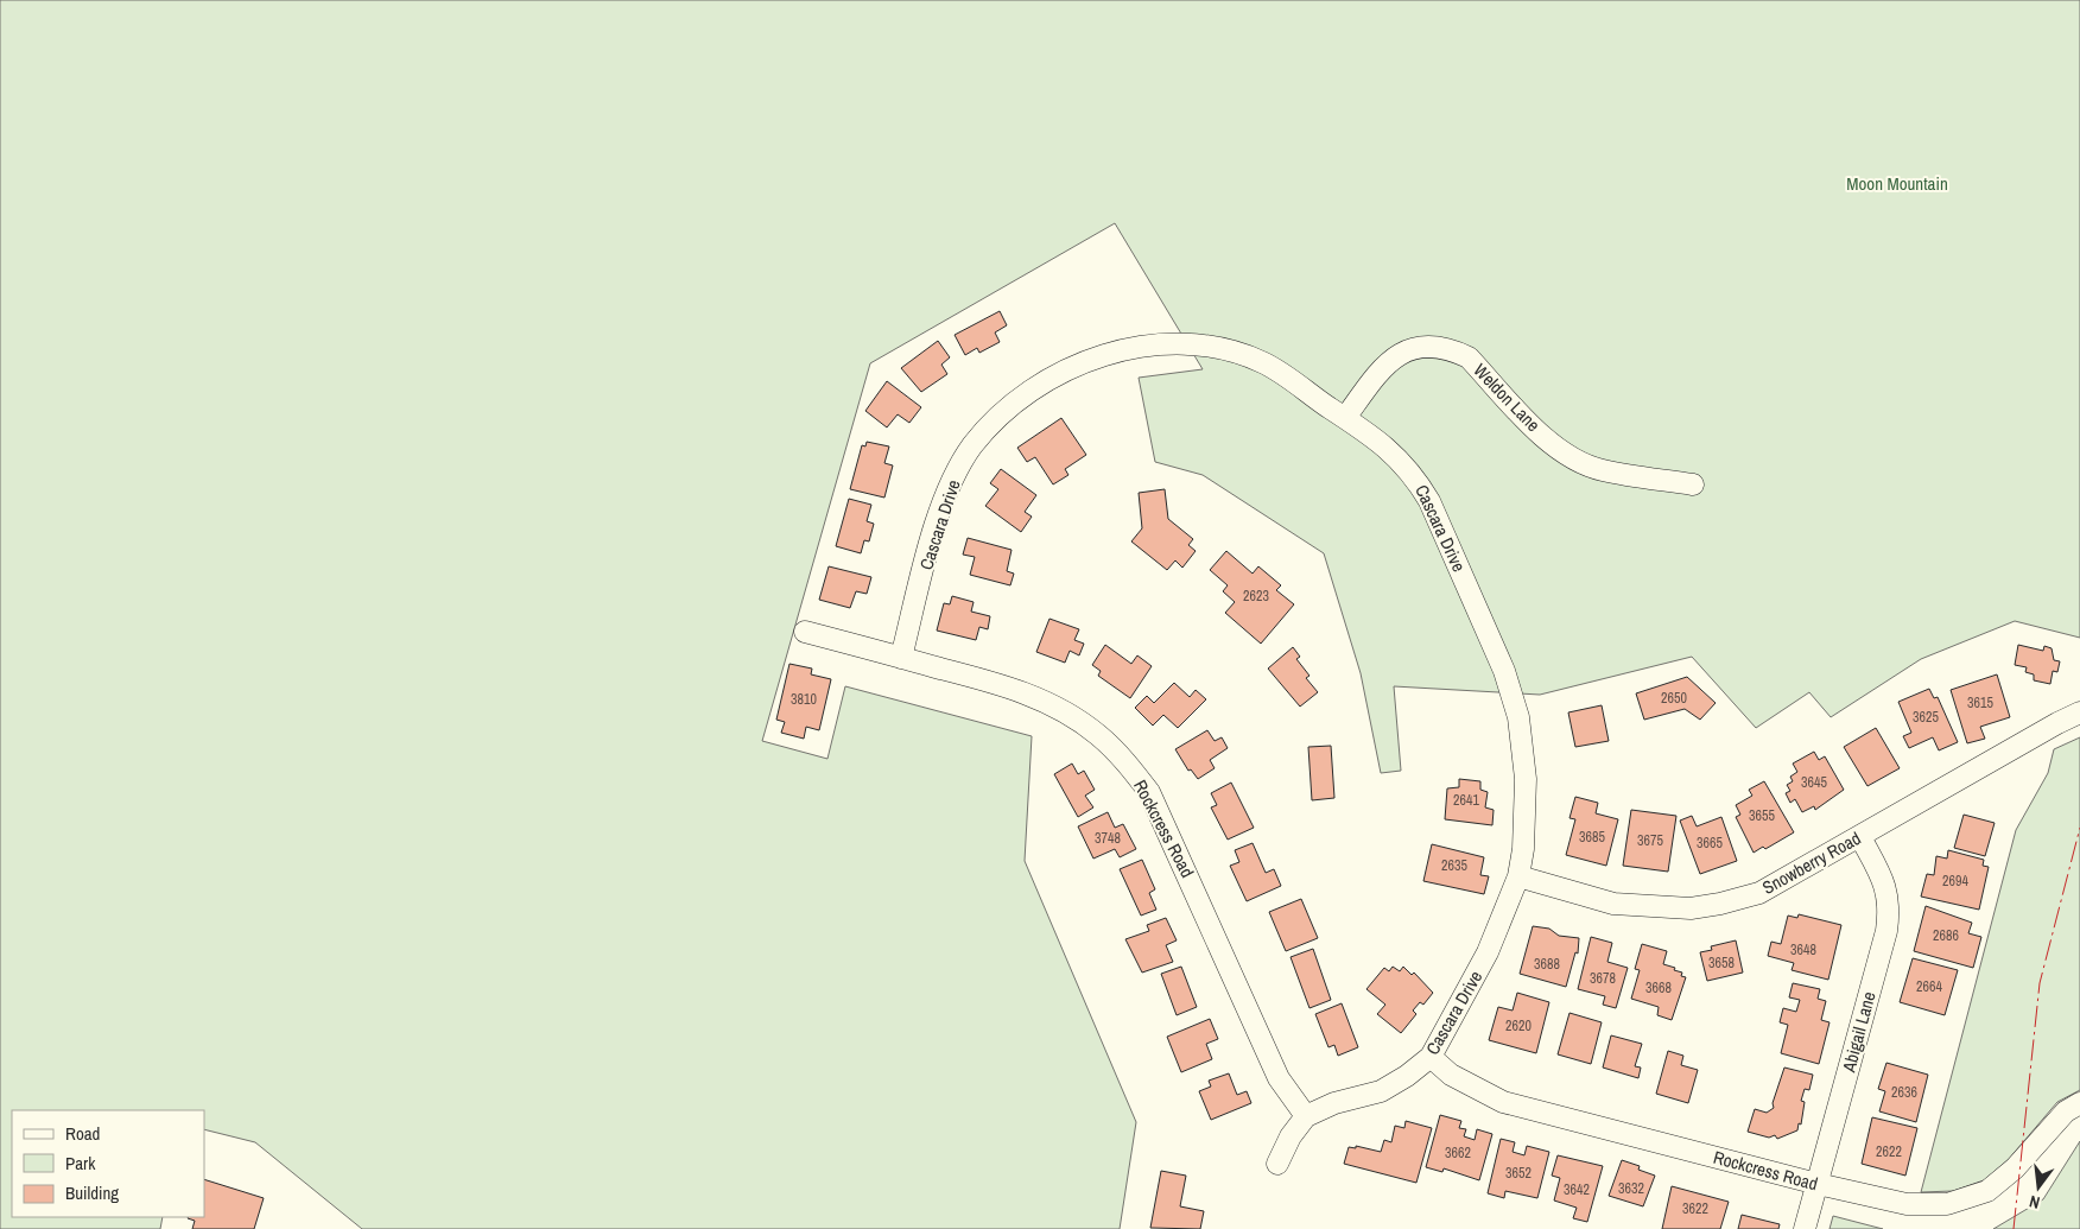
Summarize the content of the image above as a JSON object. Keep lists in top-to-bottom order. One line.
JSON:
{"streets":{"street":["Weldon Lane","Cascara Drive","Rockcress Road","Snowberry Road","Abigail Lane"]},"crossings":[["Weldon Lane","Cascara Drive"],["Cascara Drive","Rockcress Road"],["Cascara Drive","Snowberry Road"],["Rockcress Road","Abigail Lane"],["Snowberry Road","Abigail Lane"]],"parks":["Moon Mountain"],"house_numbers":["2623","2650","3810","3615","3625","3645","2641","3655","3685","3748","3675","3665","2635","2694","2686","3648","3658","3688","3678","2664","3668","2620","2636","2622","3662","3652","3632","3642","3622"],"legend":["Road","Park","Building"],"north":"bottom"}
